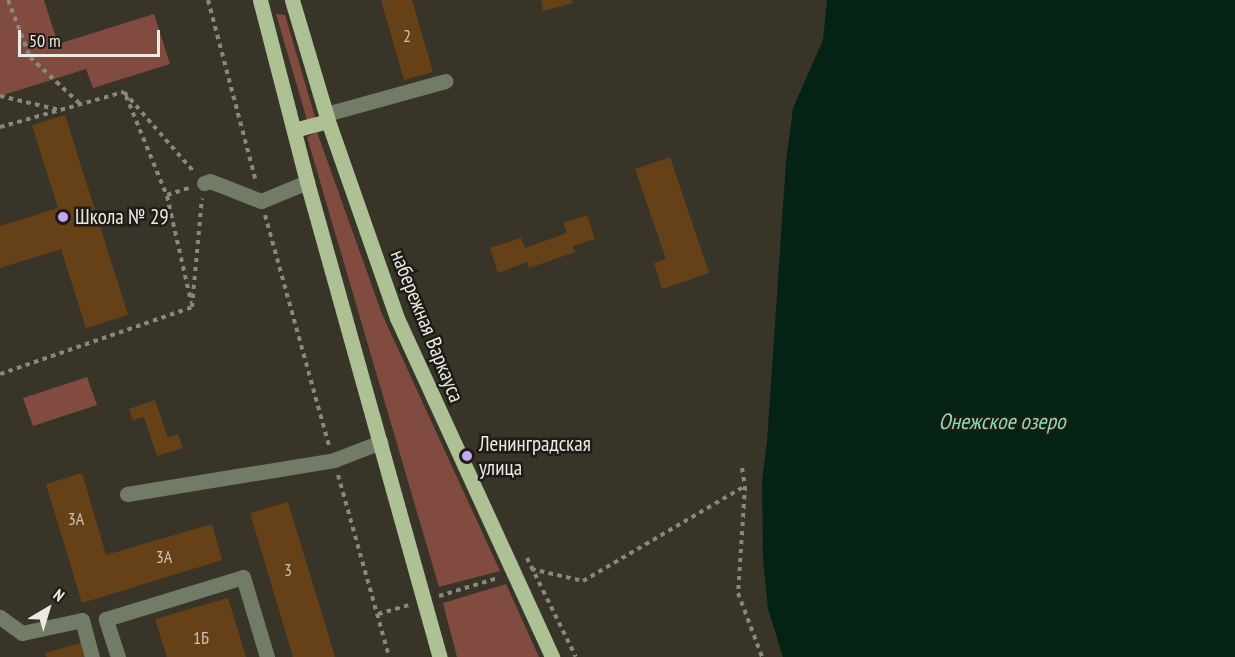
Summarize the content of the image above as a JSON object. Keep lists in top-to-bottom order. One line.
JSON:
{"streets":{"main road":["набережная Варкауса"]},"water":["Онежское озеро"],"places":["Школа № 29","Ленинградская улица"],"house_numbers":["2","3А","3А","3","1Б"],"scale_bar":"50 m","north":"top right"}
